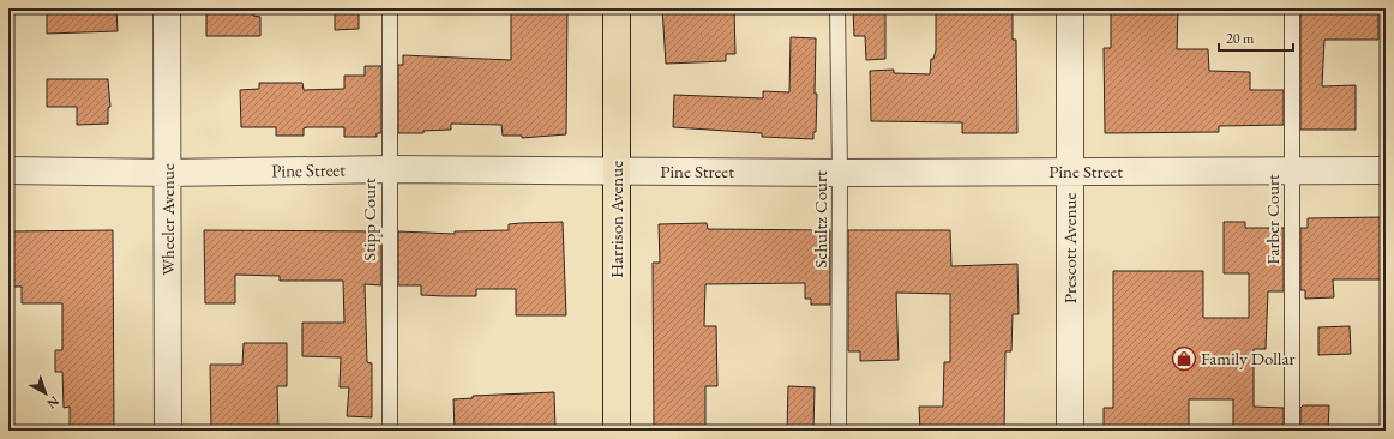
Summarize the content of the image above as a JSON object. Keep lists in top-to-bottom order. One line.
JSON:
{"streets":{"main road":["Harrison Avenue"],"street":["Pine Street","Wheeler Avenue","Prescott Avenue"],"lane":["Stipp Court","Schultz Court","Farber Court"]},"crossings":[["Pine Street","Wheeler Avenue"],["Pine Street","Stipp Court"],["Pine Street","Harrison Avenue"],["Pine Street","Schultz Court"],["Pine Street","Farber Court"],["Pine Street","Prescott Avenue"]],"places":{"shop":["Family Dollar"]},"scale_bar":"20 m","north":"bottom right"}
